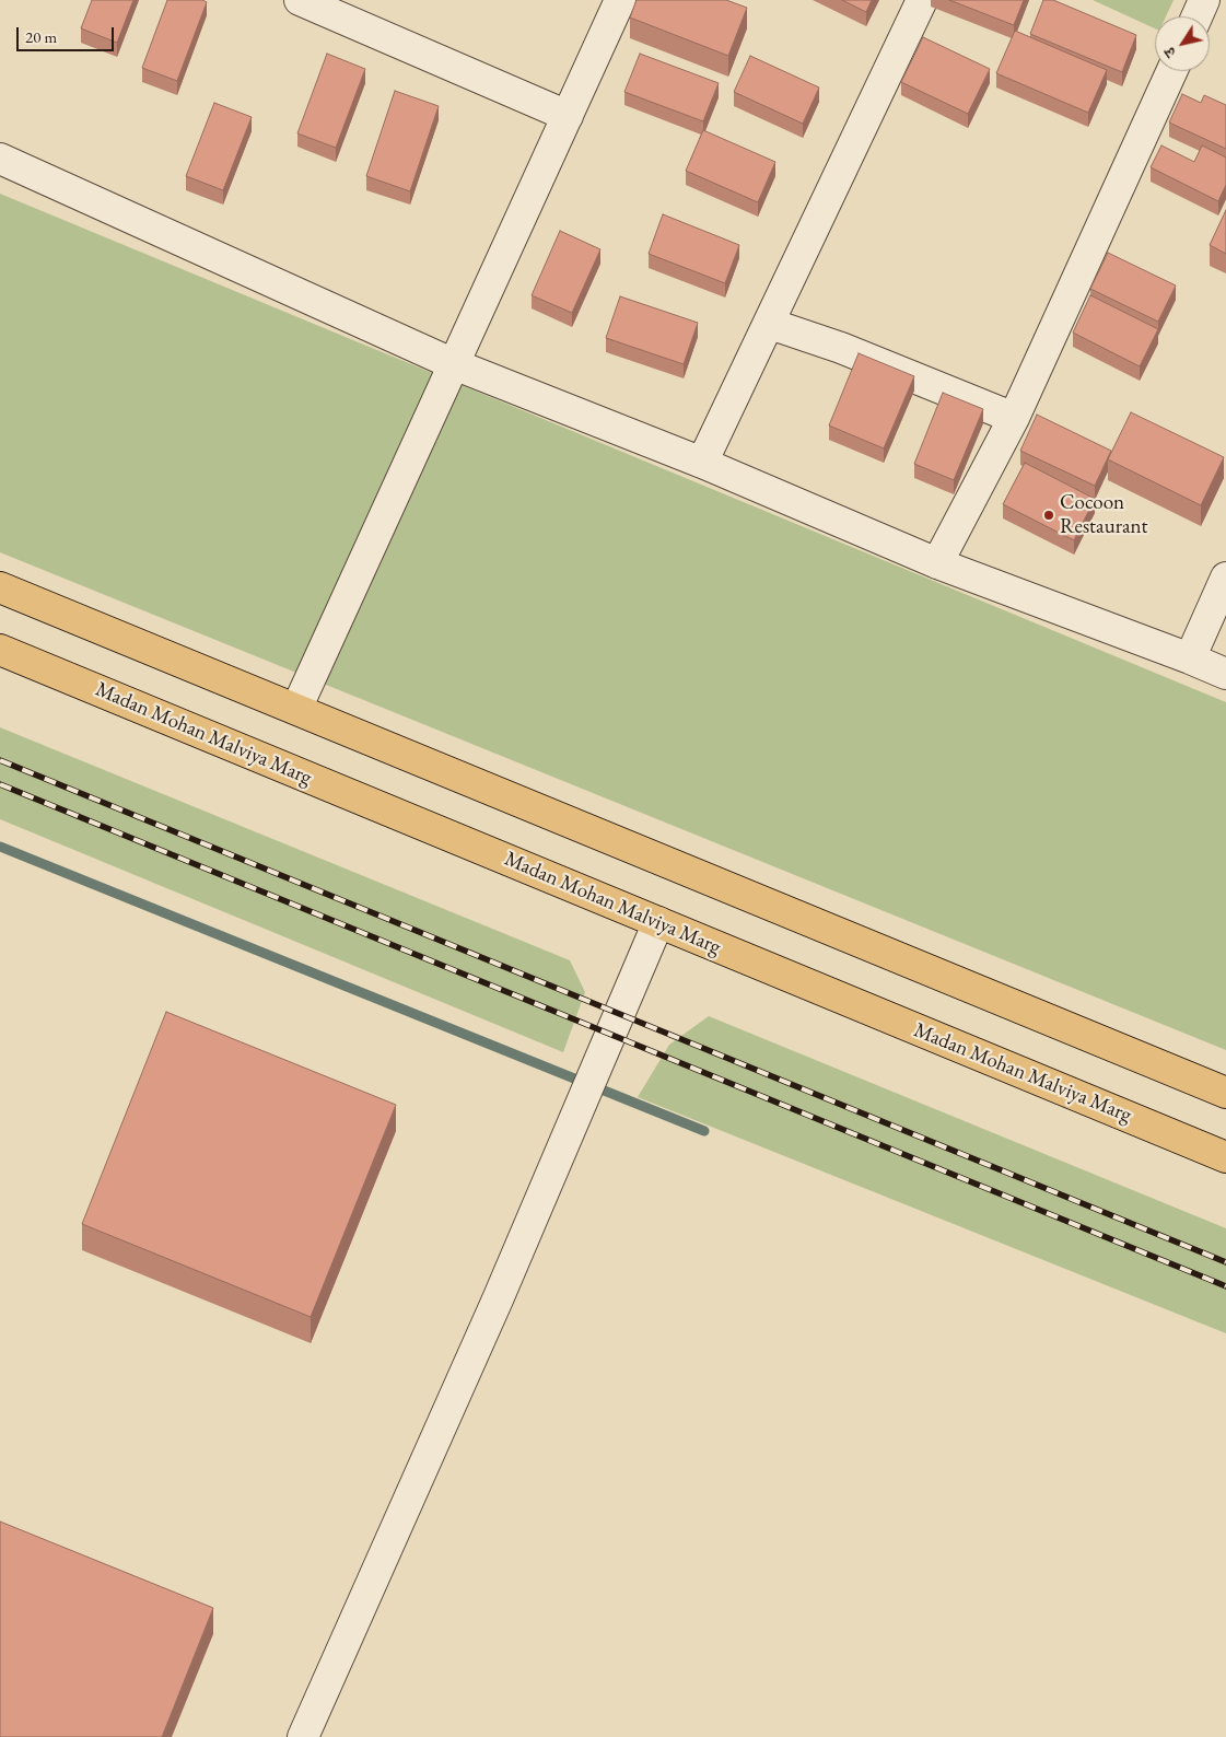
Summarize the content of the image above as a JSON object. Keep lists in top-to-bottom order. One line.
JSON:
{"streets":{"main road":["Madan Mohan Malviya Marg"]},"places":["Cocoon Restaurant"],"scale_bar":"20 m","north":"bottom left"}
